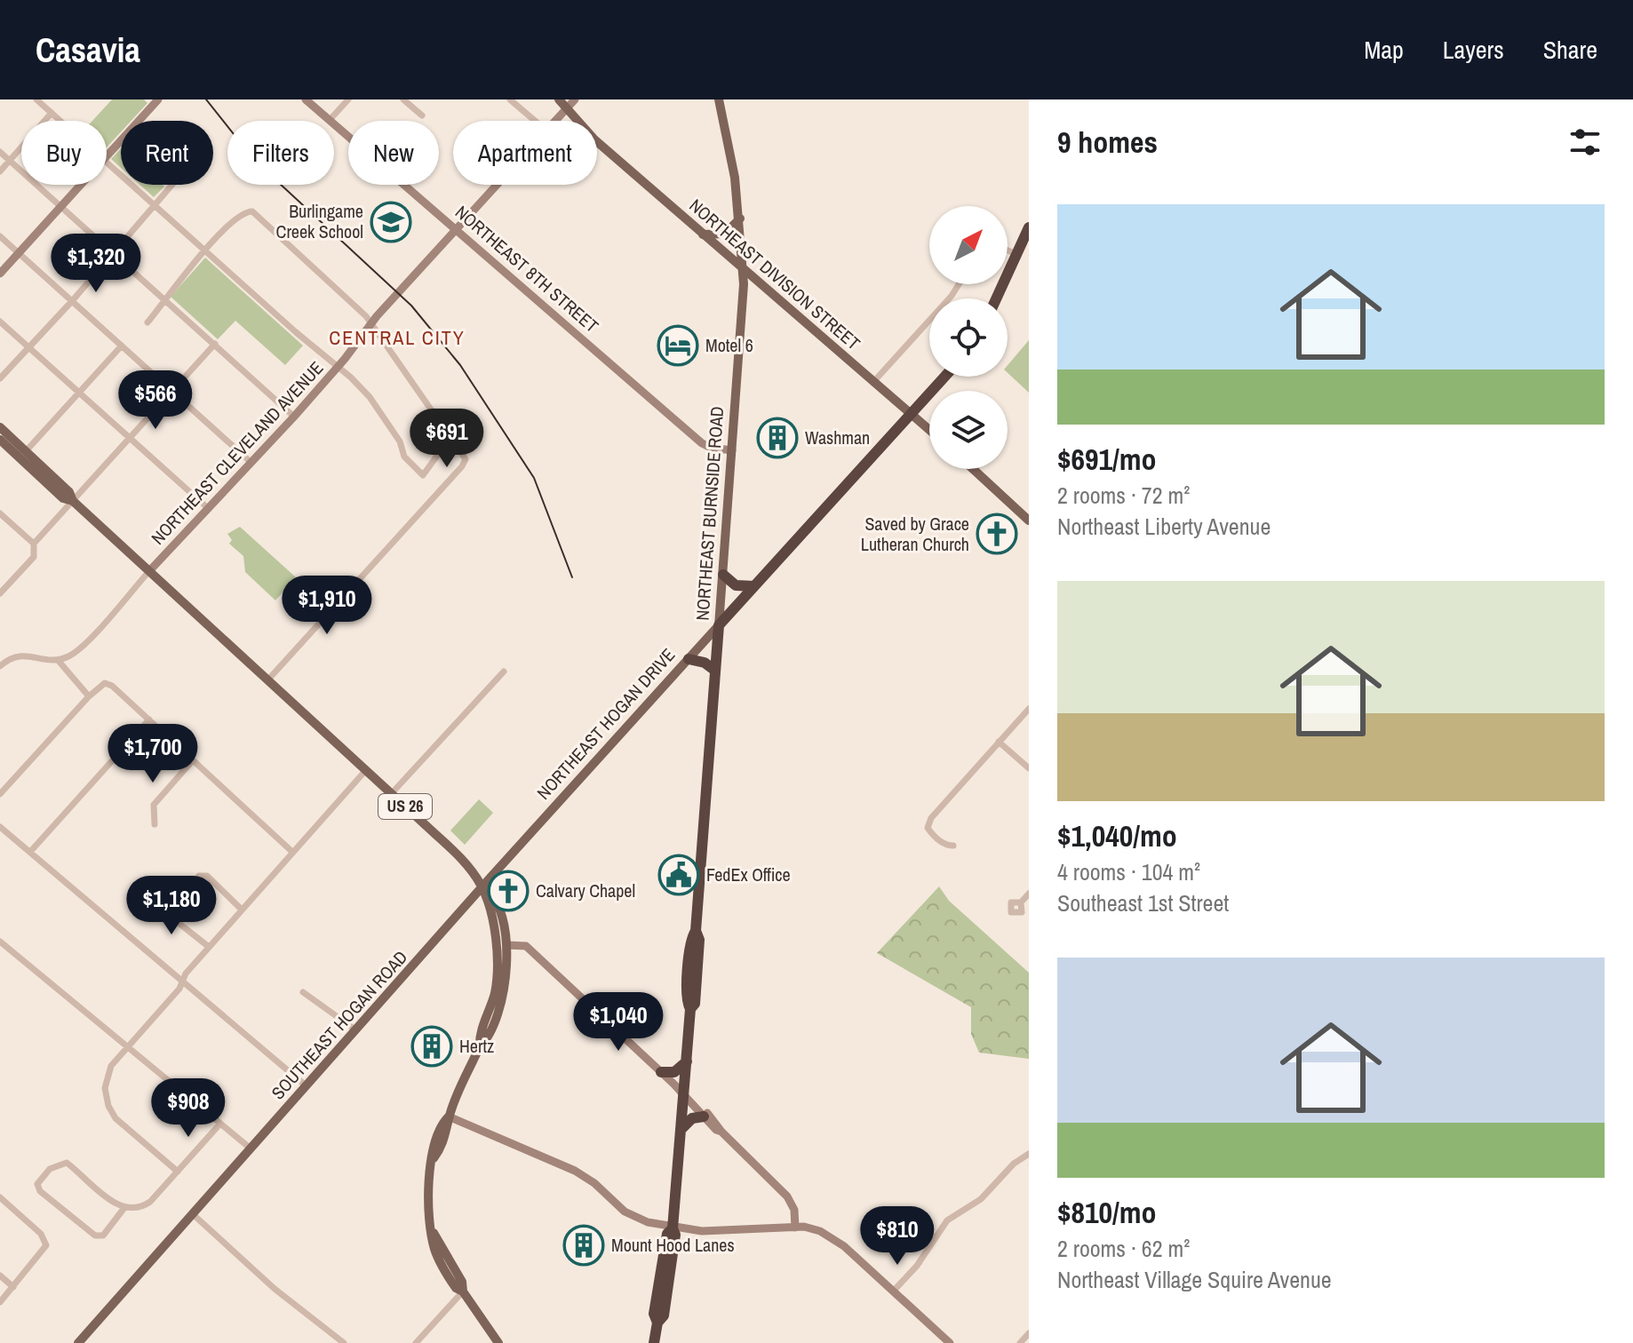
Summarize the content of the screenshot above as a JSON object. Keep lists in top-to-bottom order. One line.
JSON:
{"streets":{"highway":["NORTHEAST BURNSIDE ROAD","NORTHEAST HOGAN DRIVE"],"main road":["NORTHEAST DIVISION STREET","US 26","SOUTHEAST HOGAN ROAD"],"street":["NORTHEAST 8TH STREET","NORTHEAST CLEVELAND AVENUE"]},"crossings":[["NORTHEAST 8TH STREET","NORTHEAST CLEVELAND AVENUE"],["NORTHEAST 8TH STREET","NORTHEAST BURNSIDE ROAD"],["NORTHEAST DIVISION STREET","NORTHEAST CLEVELAND AVENUE"],["NORTHEAST DIVISION STREET","NORTHEAST BURNSIDE ROAD"],["NORTHEAST DIVISION STREET","NORTHEAST HOGAN DRIVE"],["NORTHEAST CLEVELAND AVENUE","US 26"],["NORTHEAST BURNSIDE ROAD","NORTHEAST HOGAN DRIVE"],["NORTHEAST HOGAN DRIVE","US 26"],["NORTHEAST HOGAN DRIVE","SOUTHEAST HOGAN ROAD"],["US 26","SOUTHEAST HOGAN ROAD"]],"districts":["CENTRAL CITY"],"places":{"school or university":["Burlingame Creek School"],"hotel":["Motel 6"],"building":["Washman","Hertz","Mount Hood Lanes"],"church":["Saved by Grace Lutheran Church","Calvary Chapel"],"public building":["FedEx Office"]},"north":"top right","page":{"header":"Casavia","nav":["Map","Layers","Share"],"heading":"9 homes","chip":["Buy","Rent","Filters","New","Apartment"],"list":[{"name":"$691/mo","note":"2 rooms · 72 m² · Northeast Liberty Avenue"},{"name":"$1,040/mo","note":"4 rooms · 104 m² · Southeast 1st Street"},{"name":"$810/mo","note":"2 rooms · 62 m² · Northeast Village Squire Avenue"}],"price":["$1,320","$566","$691","$1,910","$1,700","$1,180","$1,040","$908","$810"]}}
